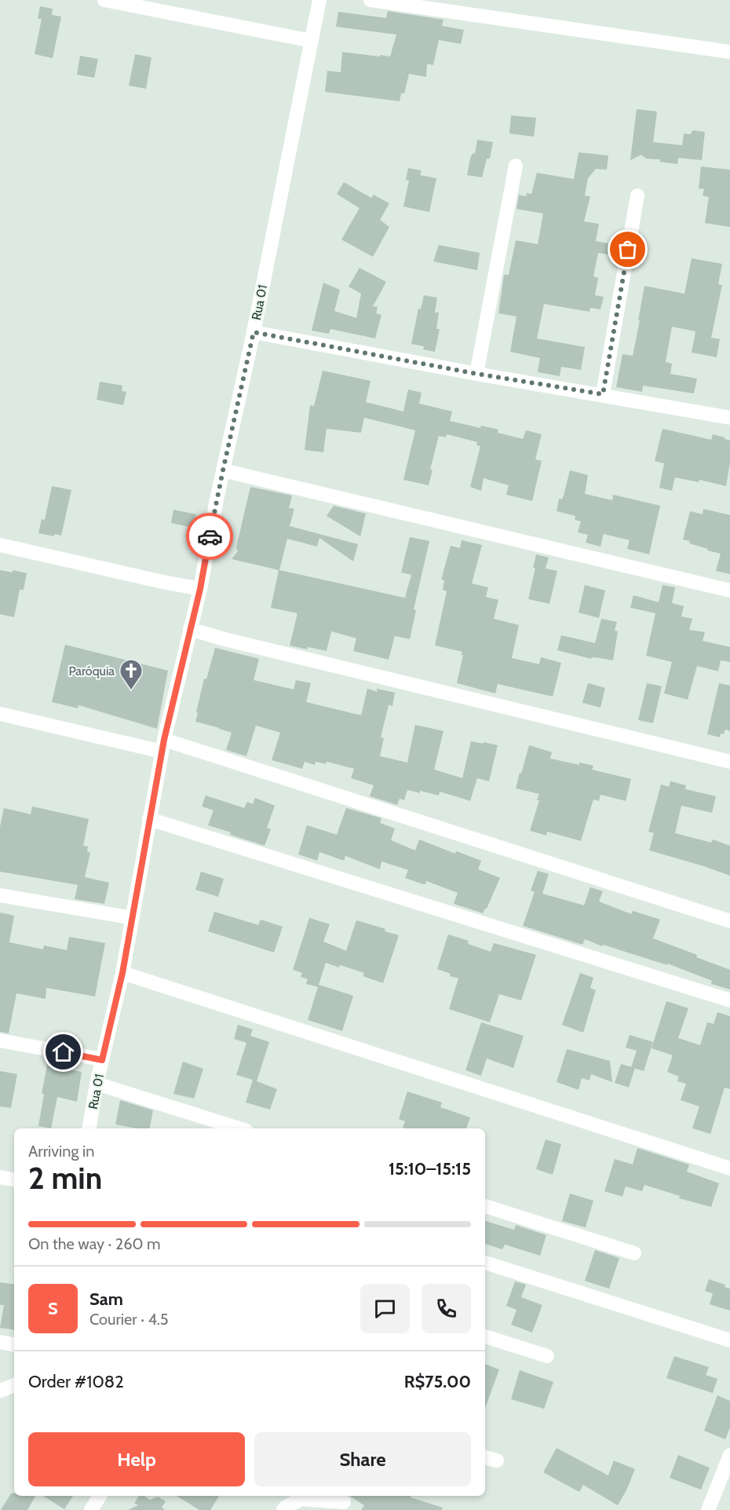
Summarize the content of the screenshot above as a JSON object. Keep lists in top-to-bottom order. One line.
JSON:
{"streets":{"street":["Rua 01"]},"places":{"church":["Paróquia"]},"page":{"heading":["2 min","Arriving in","15:10–15:15"],"panel":["Sam","Courier · 4.5","Order #1082","R$75.00"],"bar":"On the way · 260 m","round":"S","buttons":["Help","Share"]}}
